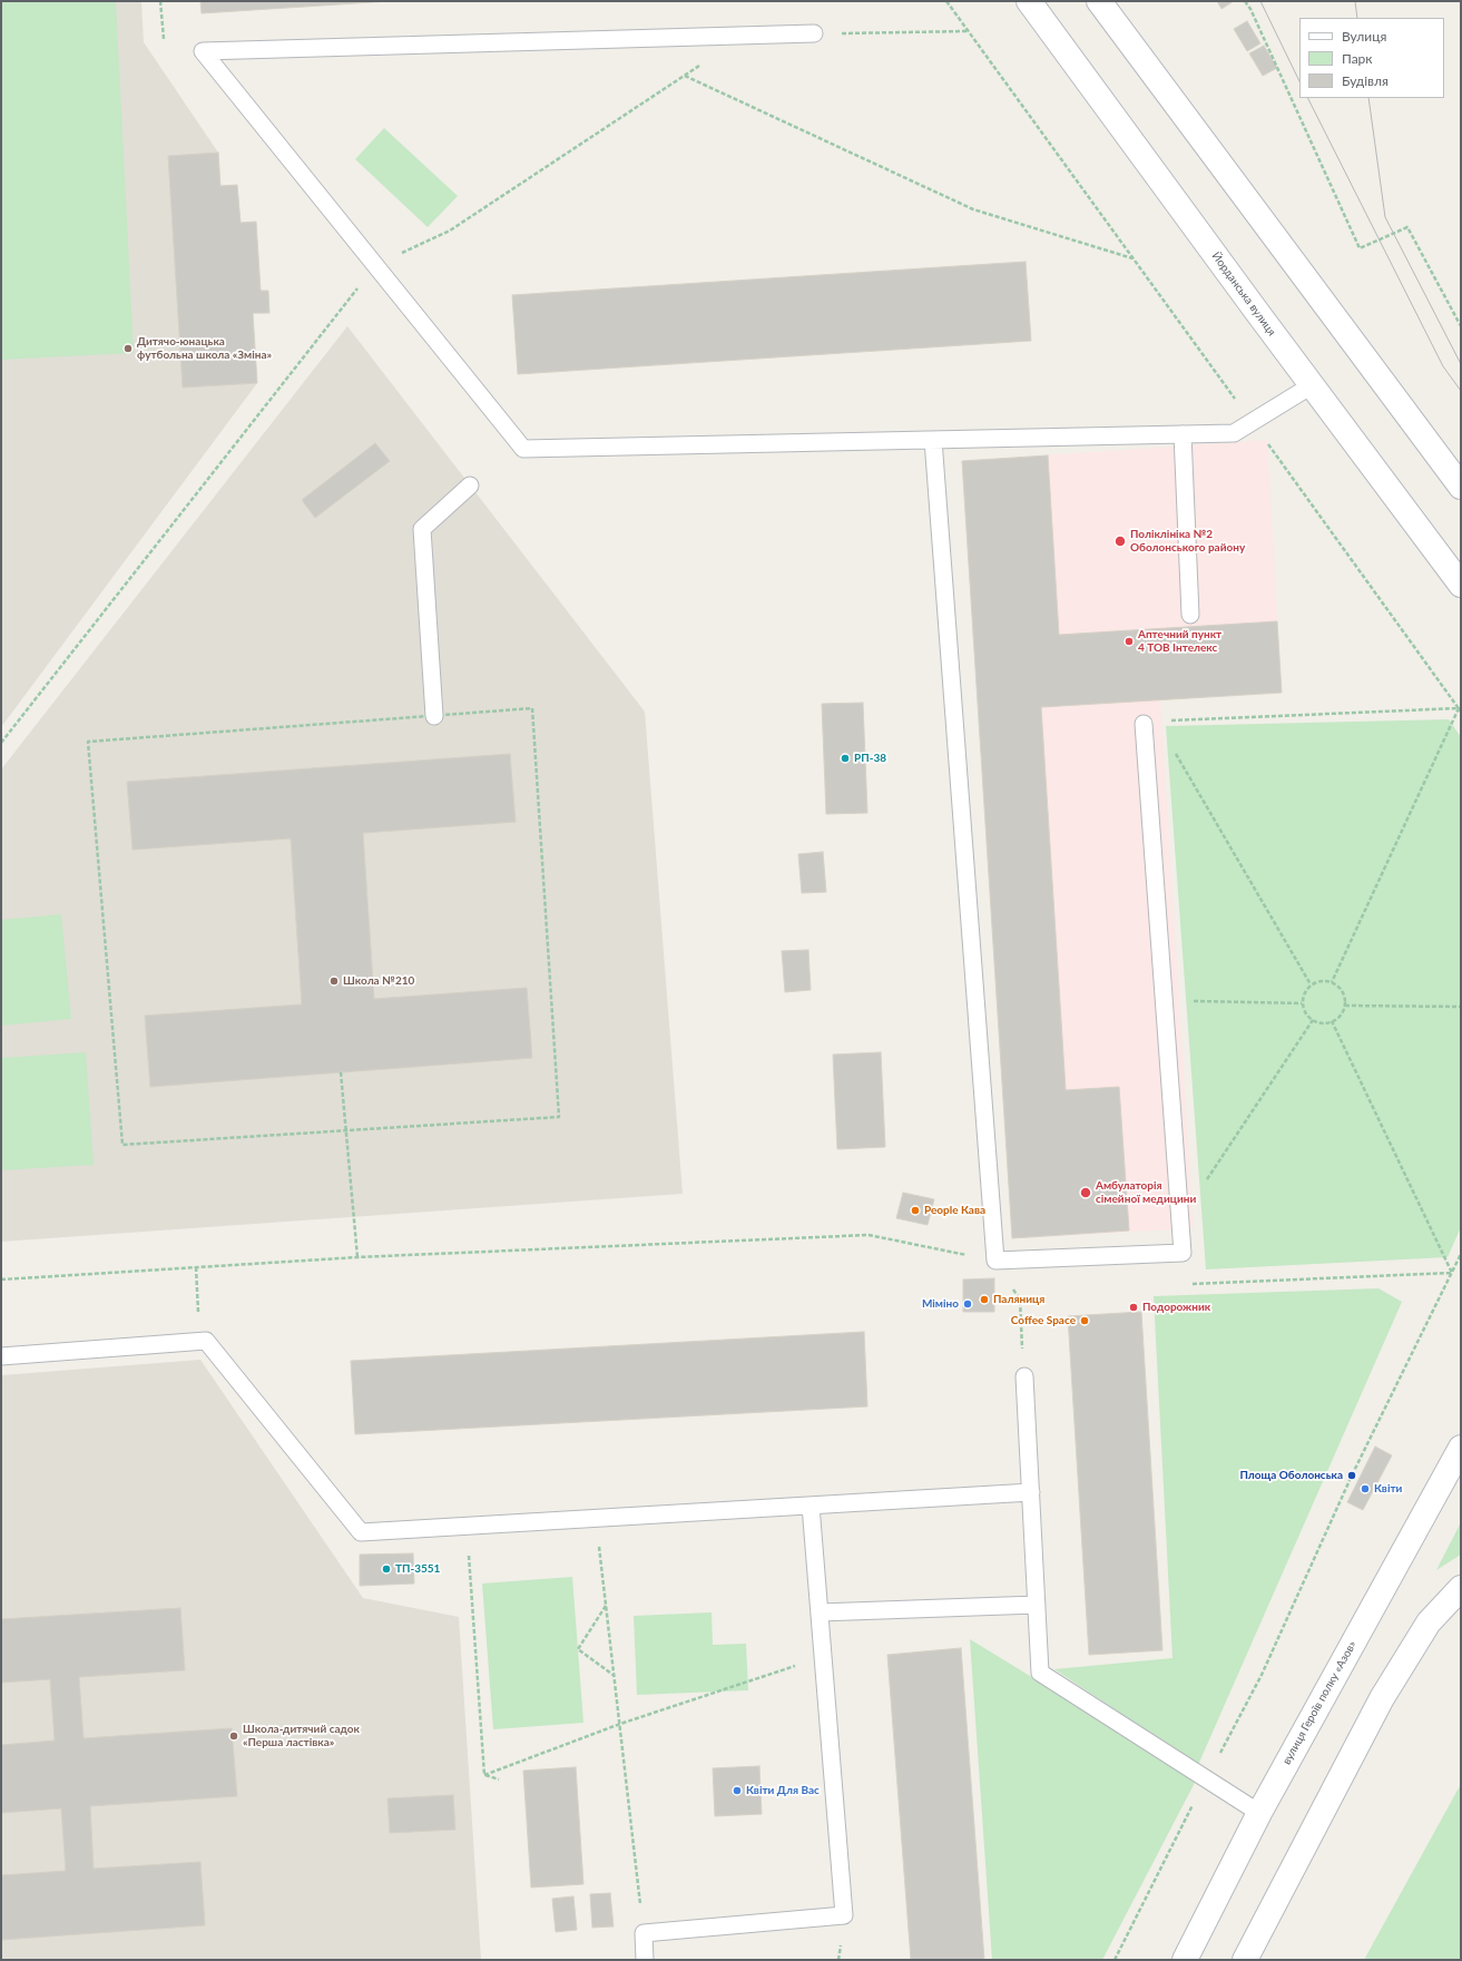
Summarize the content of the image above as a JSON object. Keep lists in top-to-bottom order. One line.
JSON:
{"streets":{"main road":["Йорданська вулиця","вулиця Героїв полку «Азов»"]},"places":["Дитячо-юнацька футбольна школа «Зміна»","Поліклініка №2 Оболонського району","Аптечний пункт 4 ТОВ Інтелекс","РП-38","Школа №210","Амбулаторія сімейної медицини","People Кава","Паляниця","Міміно","Подорожник","Coffee Space","Площа Оболонська","Квіти","ТП-3551","Школа-дитячий садок «Перша ластівка»","Квіти Для Вас"],"legend":["Вулиця","Парк","Будівля"]}
